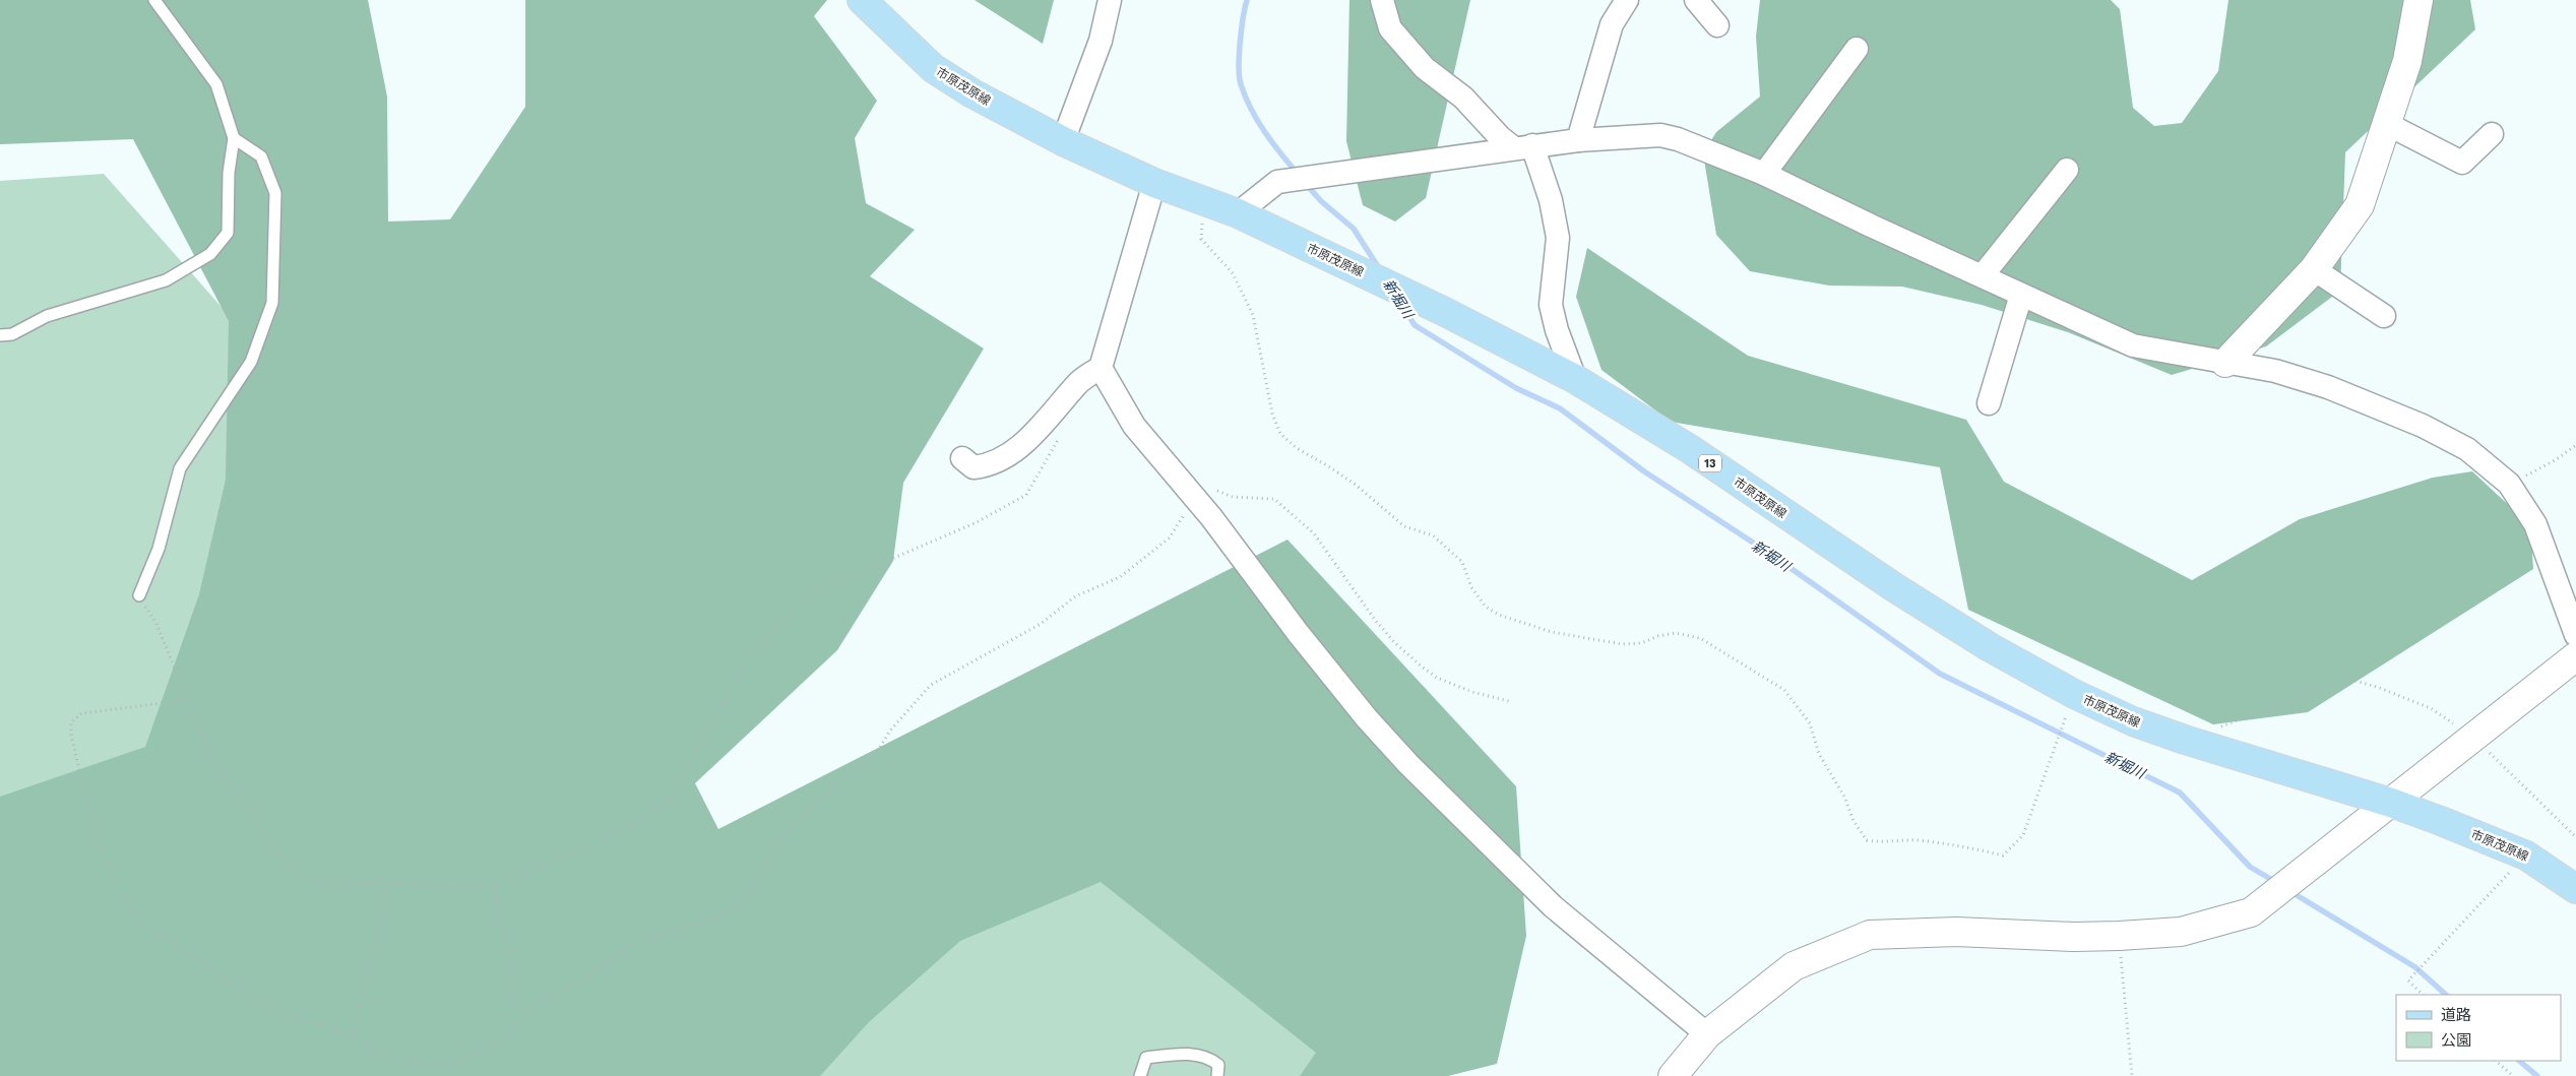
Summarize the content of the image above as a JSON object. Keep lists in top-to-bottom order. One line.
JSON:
{"streets":{"main road":["市原茂原線","13"]},"water":["新堀川"],"legend":["道路","公園"]}
